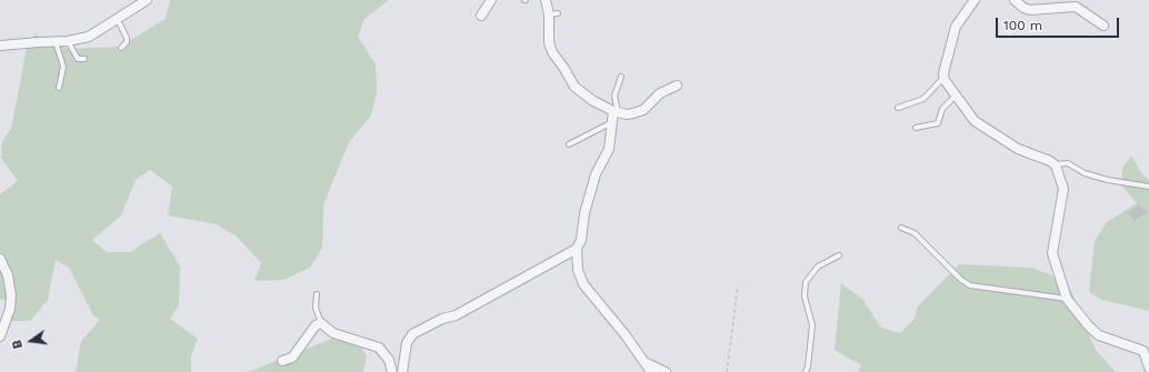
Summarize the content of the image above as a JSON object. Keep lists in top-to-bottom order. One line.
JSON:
{"scale_bar":"100 m","north":"left"}
